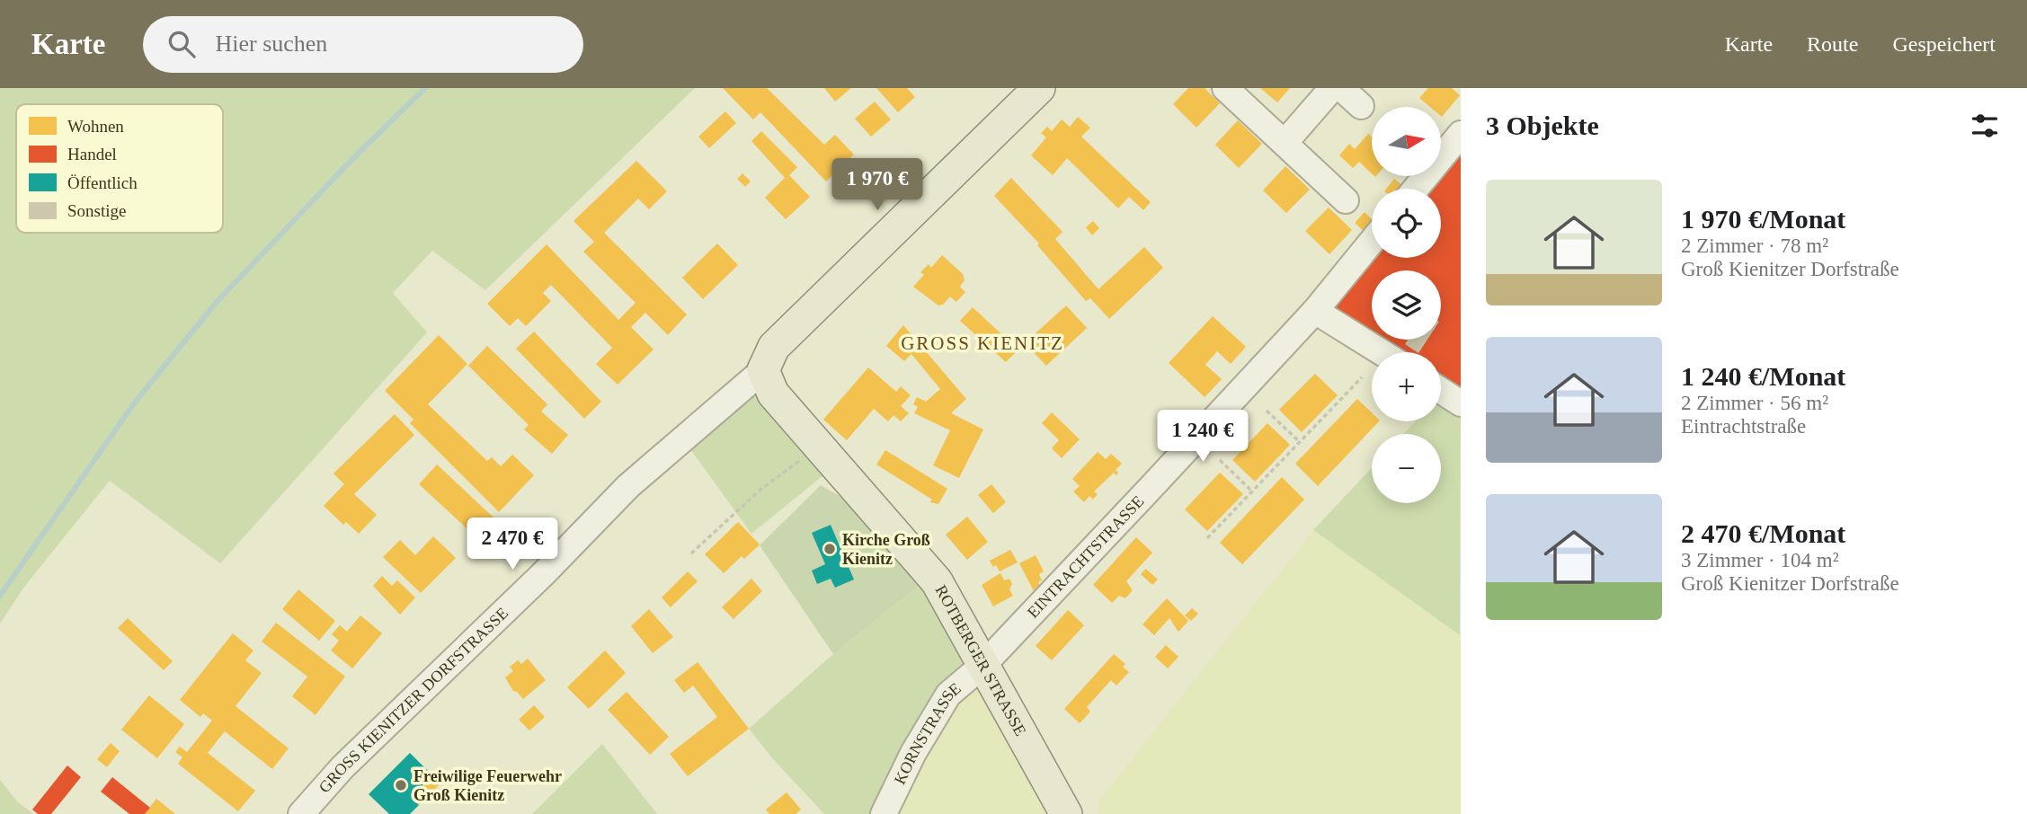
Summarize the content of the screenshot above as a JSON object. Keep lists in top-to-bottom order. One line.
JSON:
{"streets":{"main road":["ROTBERGER STRASSE","GROSS KIENITZER DORFSTRASSE"],"street":["EINTRACHTSTRASSE","KORNSTRASSE"]},"crossings":[["EINTRACHTSTRASSE","ROTBERGER STRASSE"],["EINTRACHTSTRASSE","KORNSTRASSE"],["ROTBERGER STRASSE","GROSS KIENITZER DORFSTRASSE"],["ROTBERGER STRASSE","KORNSTRASSE"]],"districts":["GROSS KIENITZ"],"places":["Kirche Groß Kienitz","Freiwilige Feuerwehr Groß Kienitz"],"legend":["Wohnen","Handel","Öffentlich","Sonstige"],"north":"right","page":{"header":"Karte","search":"Hier suchen","nav":["Karte","Route","Gespeichert"],"heading":"3 Objekte","map_buttons":["+","−"],"price":["1 970 €","1 240 €","2 470 €"],"list":[{"name":"1 970 €/Monat","note":"2 Zimmer · 78 m² · Groß Kienitzer Dorfstraße"},{"name":"1 240 €/Monat","note":"2 Zimmer · 56 m² · Eintrachtstraße"},{"name":"2 470 €/Monat","note":"3 Zimmer · 104 m² · Groß Kienitzer Dorfstraße"}]}}
